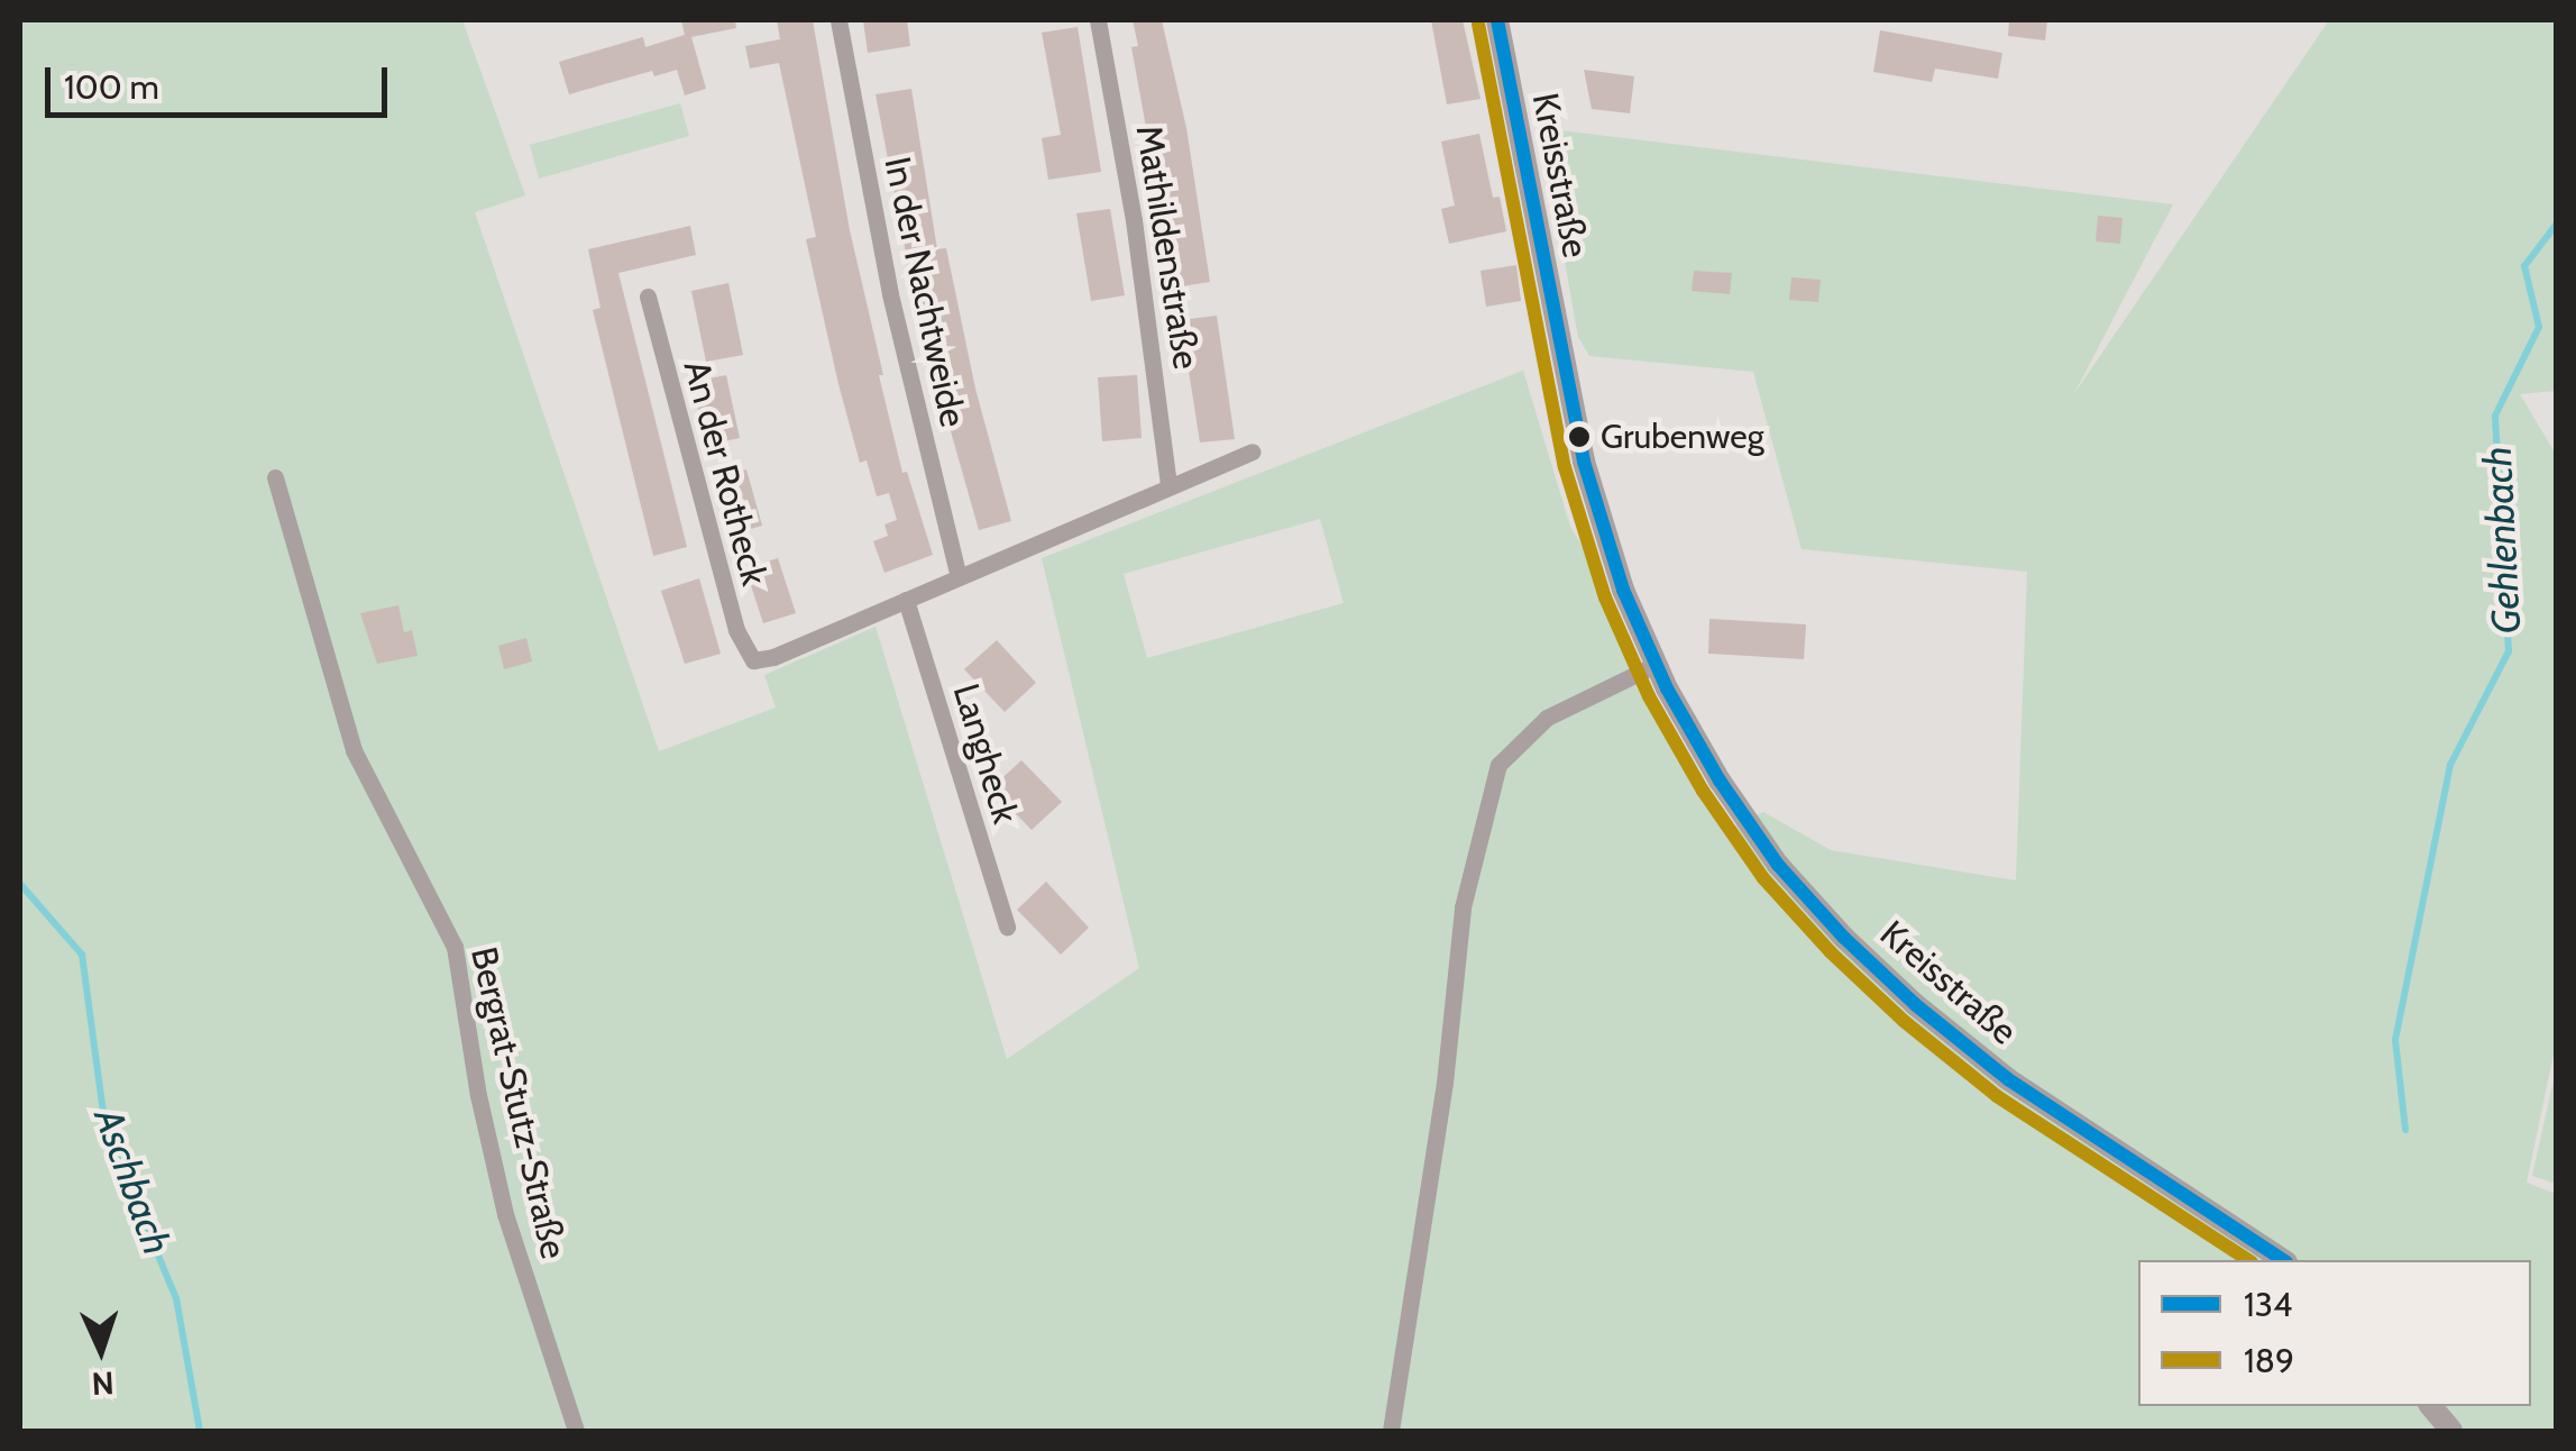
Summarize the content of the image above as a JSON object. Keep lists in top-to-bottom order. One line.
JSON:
{"streets":{"street":["Kreisstraße","Mathildenstraße","In der Nachtweide","An der Rotheck","Langheck","Bergrat-Stutz-Straße"]},"crossings":[["An der Rotheck","Langheck"]],"water":["Gehlenbach","Aschbach"],"places":["Grubenweg"],"lines":["transit line 134","transit line 189"],"legend":["134","189"],"scale_bar":"100 m","north":"bottom"}
